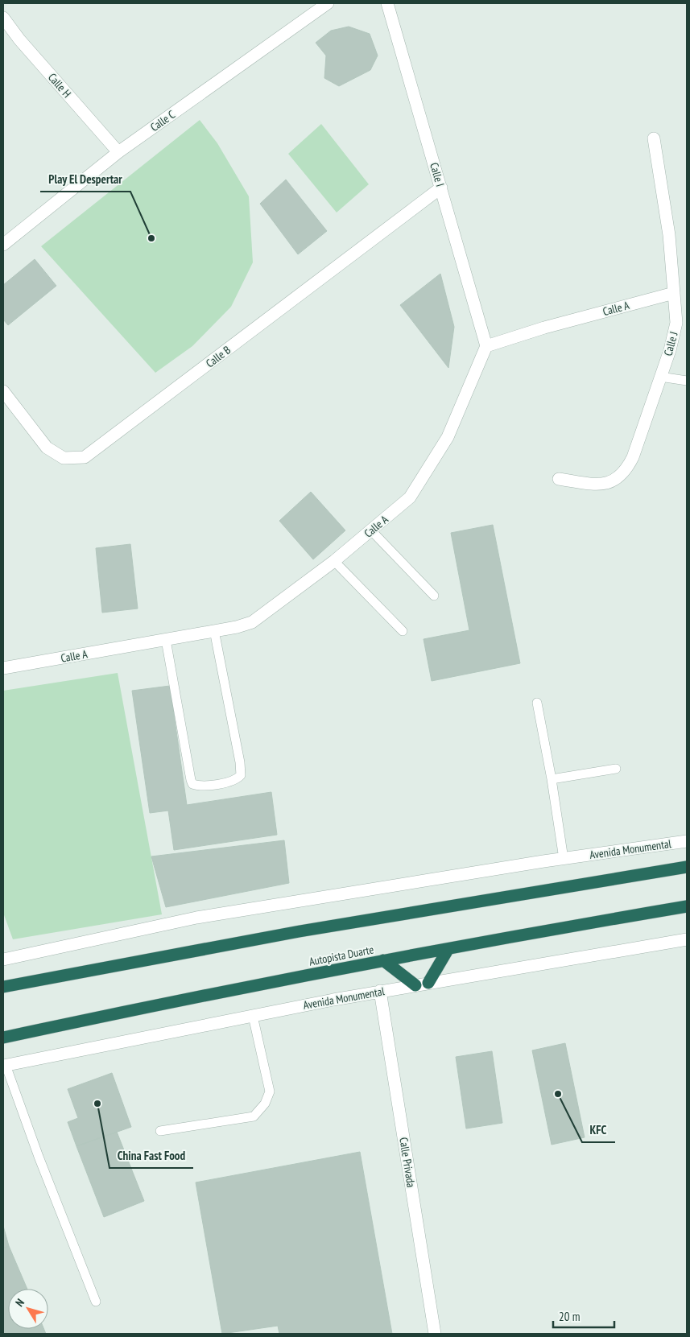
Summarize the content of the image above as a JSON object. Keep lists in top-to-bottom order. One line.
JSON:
{"streets":{"highway":["Autopista Duarte"],"street":["Calle H","Calle C","Calle I","Calle A","Calle J","Calle B","Avenida Monumental","Calle Privada"]},"crossings":[["Calle H","Calle C"],["Calle I","Calle A"],["Calle I","Calle B"],["Calle A","Calle J"],["Avenida Monumental","Calle Privada"]],"places":["Play El Despertar","KFC","China Fast Food"],"scale_bar":"20 m","north":"top left"}
